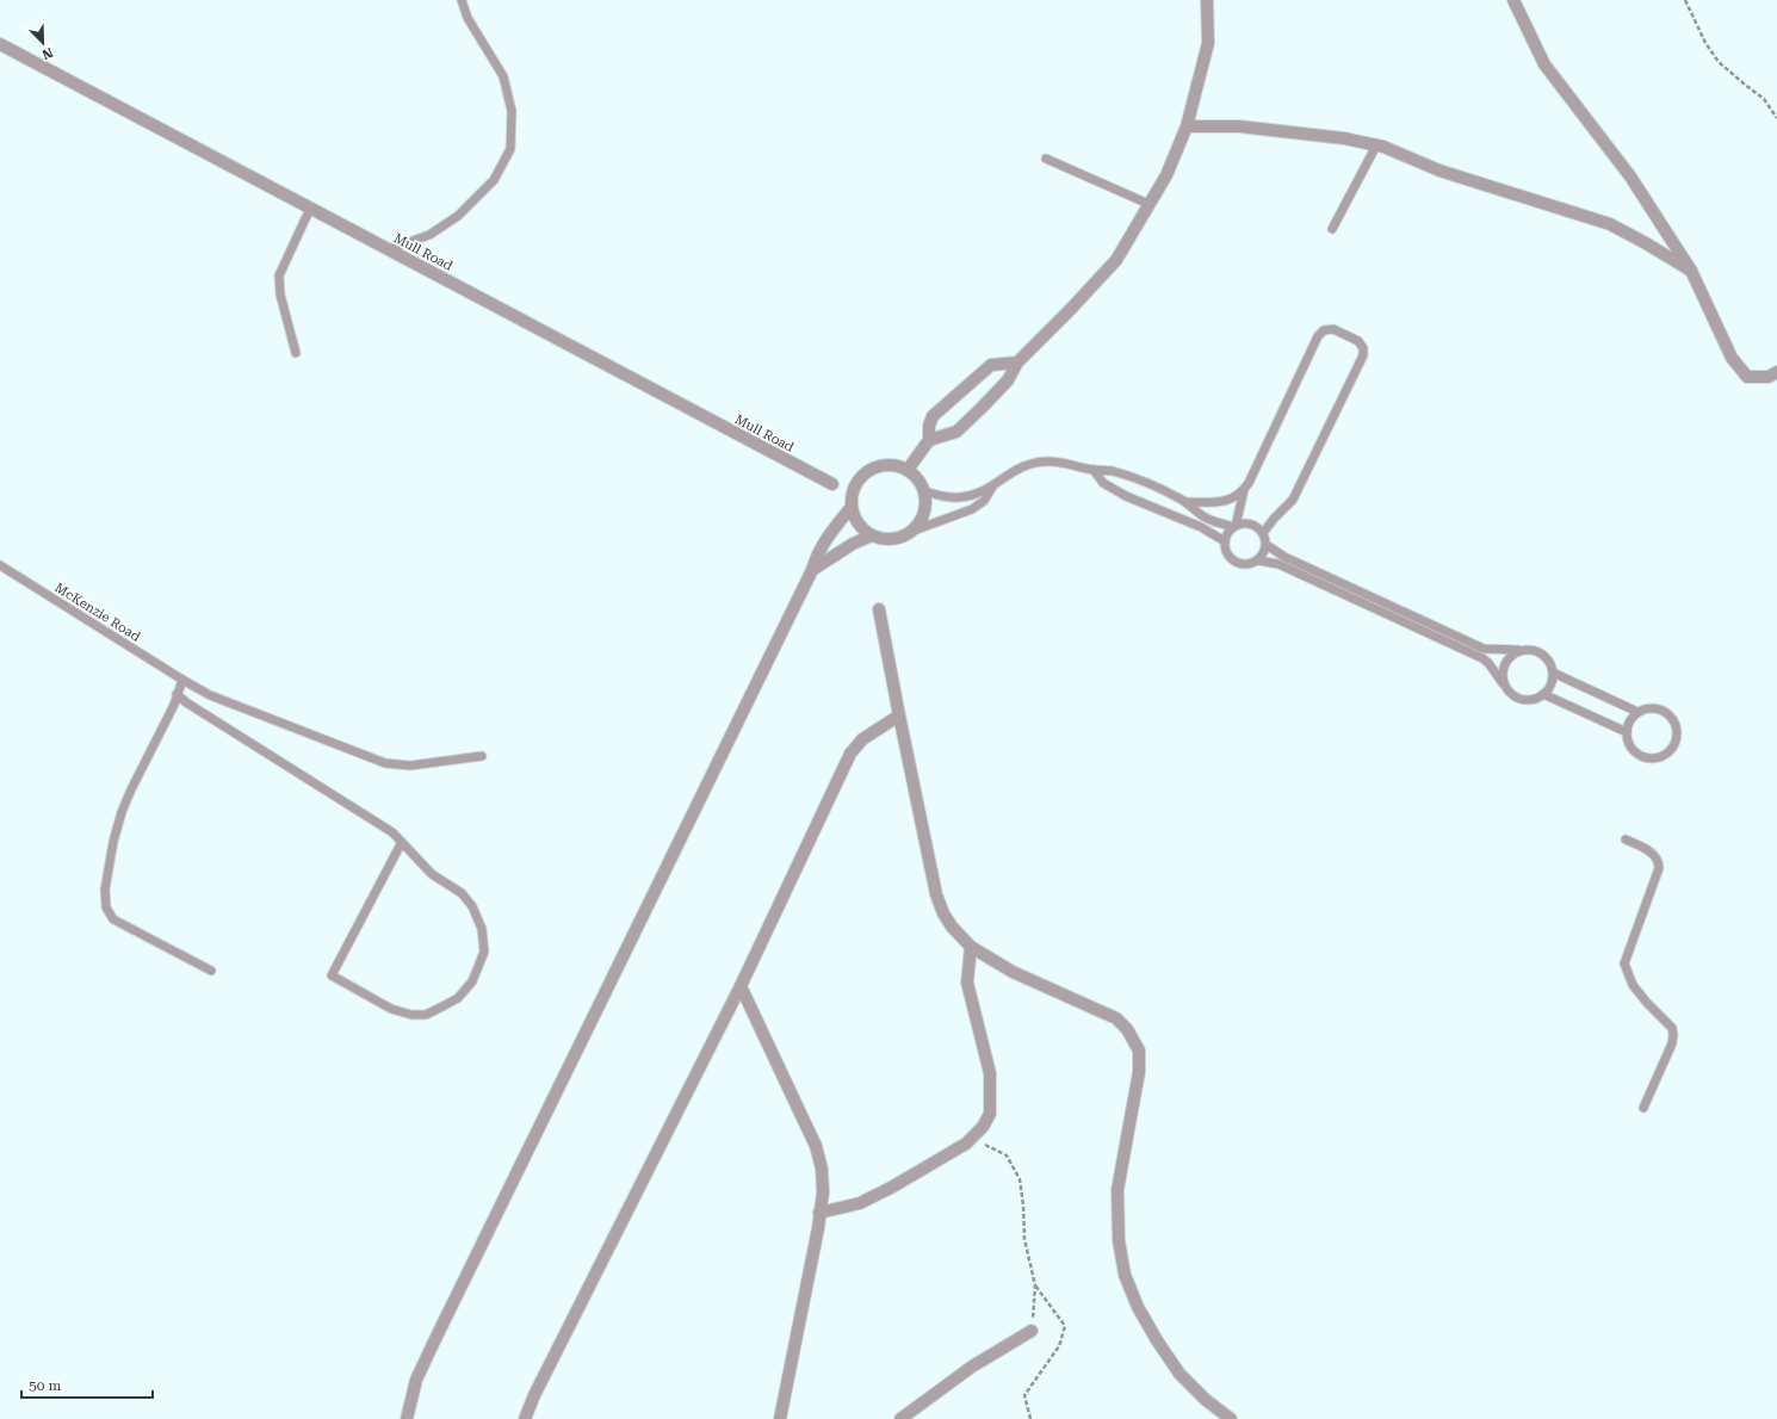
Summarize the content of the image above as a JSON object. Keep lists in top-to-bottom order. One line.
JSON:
{"streets":{"street":["Mull Road"],"lane":["McKenzie Road"]},"scale_bar":"50 m","north":"bottom right"}
